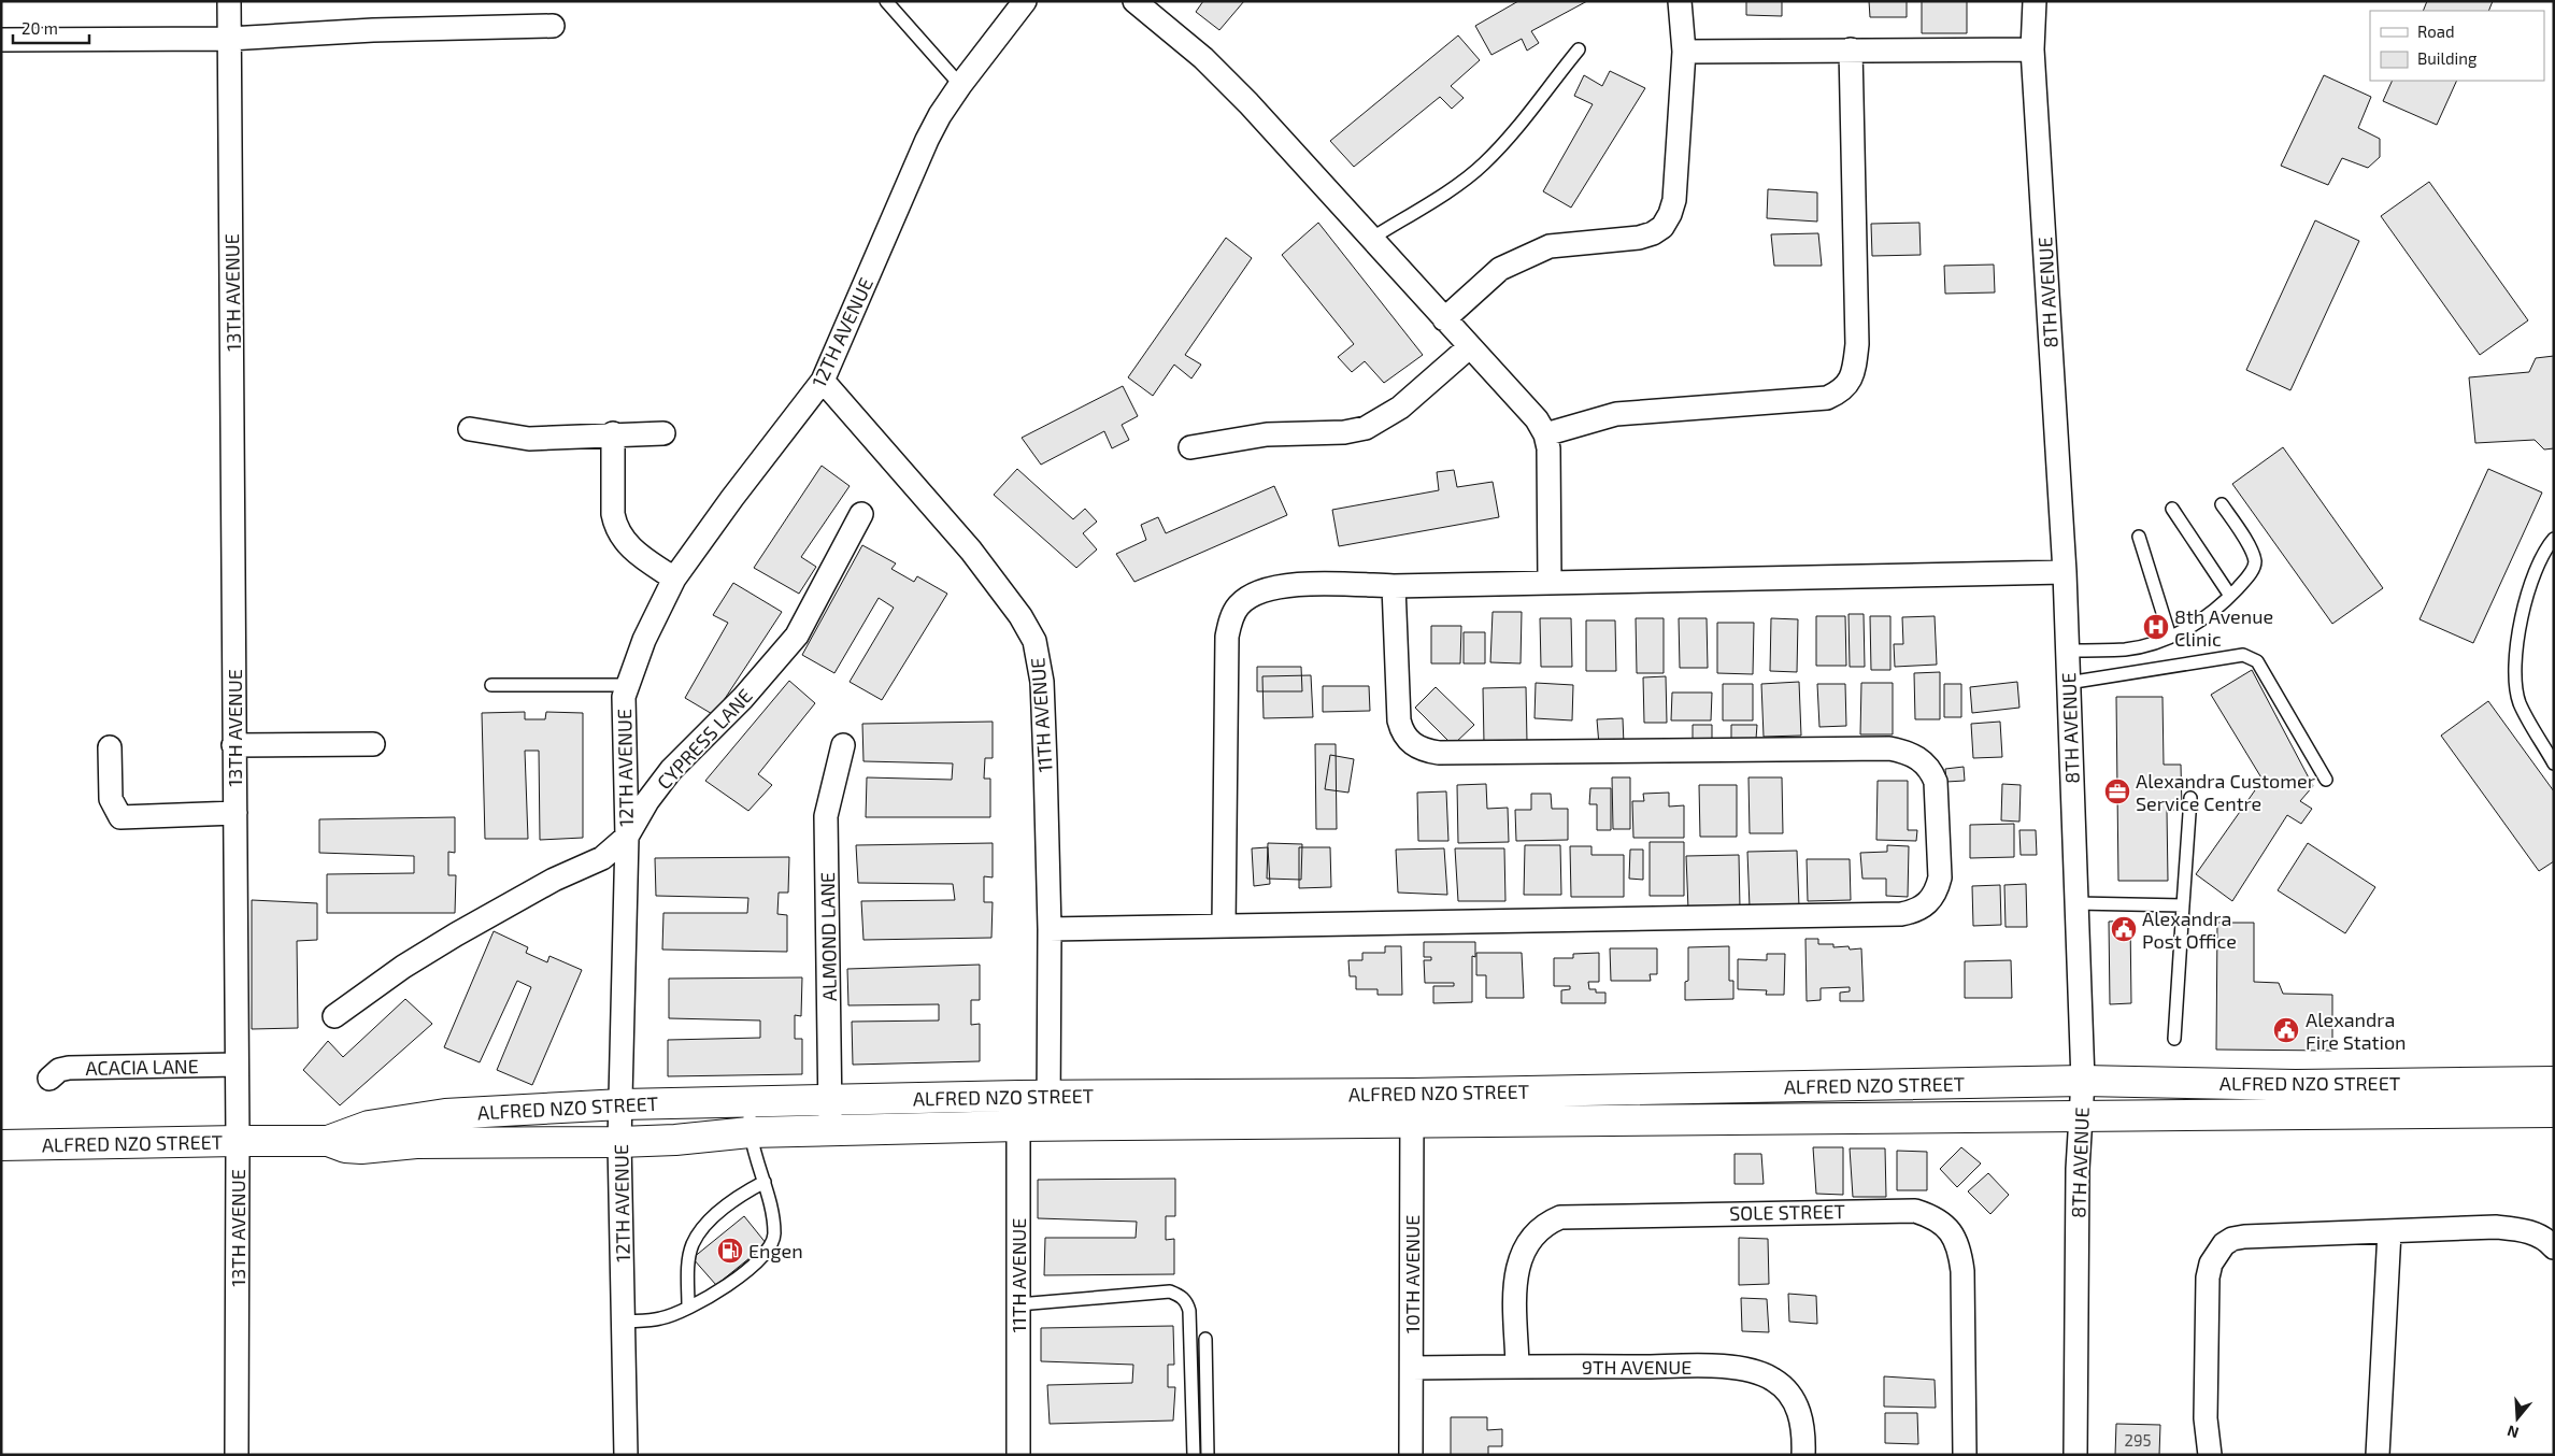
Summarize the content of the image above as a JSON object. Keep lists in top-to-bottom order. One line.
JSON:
{"streets":{"street":["13TH AVENUE","8TH AVENUE","12TH AVENUE","11TH AVENUE","CYPRESS LANE","ALMOND LANE","ACACIA LANE","ALFRED NZO STREET","SOLE STREET","10TH AVENUE","9TH AVENUE"]},"crossings":[["13TH AVENUE","ACACIA LANE"],["13TH AVENUE","ALFRED NZO STREET"],["8TH AVENUE","ALFRED NZO STREET"],["12TH AVENUE","11TH AVENUE"],["12TH AVENUE","CYPRESS LANE"],["12TH AVENUE","ALFRED NZO STREET"],["11TH AVENUE","ALFRED NZO STREET"],["ALMOND LANE","ALFRED NZO STREET"],["ALFRED NZO STREET","10TH AVENUE"],["SOLE STREET","9TH AVENUE"],["10TH AVENUE","9TH AVENUE"]],"places":{"hospital":["8th Avenue Clinic"],"office":["Alexandra Customer Service Centre"],"public building":["Alexandra Post Office","Alexandra Fire Station"],"fuel station":["Engen"]},"house_numbers":["295"],"legend":["Road","Building"],"scale_bar":"20 m","north":"bottom"}
